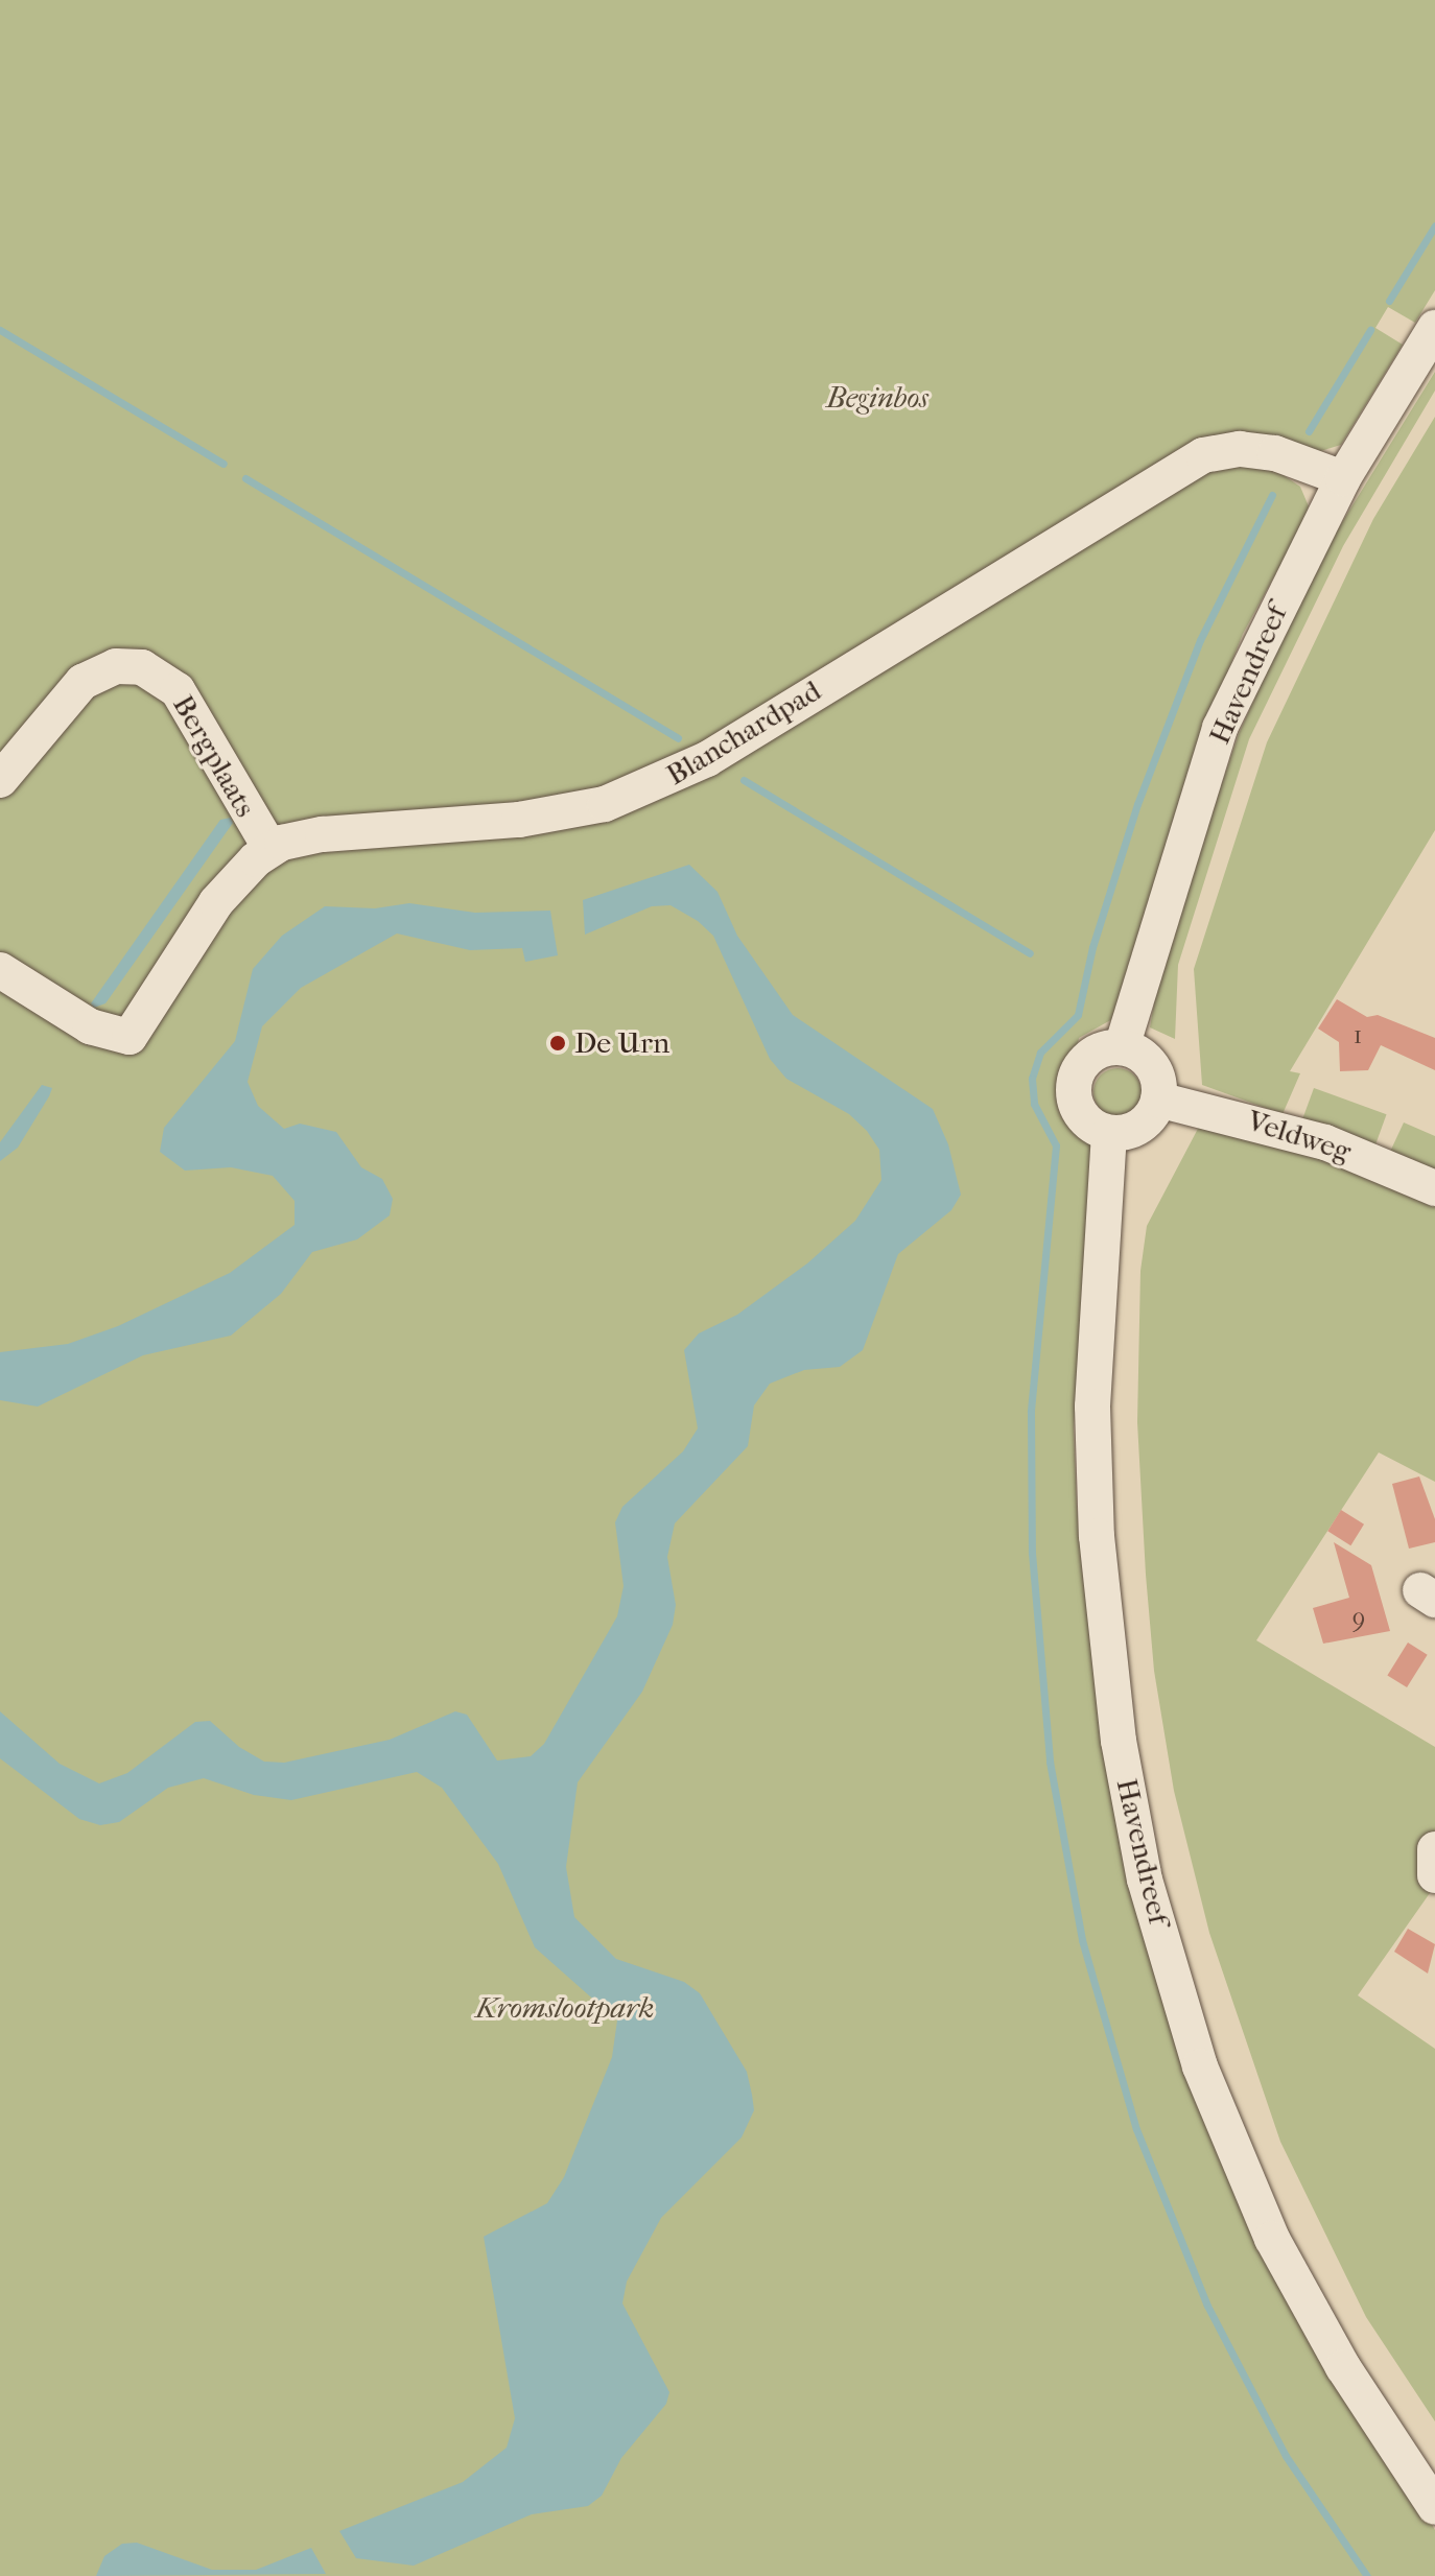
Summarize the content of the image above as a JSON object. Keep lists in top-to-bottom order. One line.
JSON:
{"streets":{"street":["Havendreef","Blanchardpad","Bergplaats","Veldweg"]},"crossings":[["Havendreef","Blanchardpad"],["Havendreef","Veldweg"],["Blanchardpad","Bergplaats"]],"parks":["Beginbos","Kromslootpark"],"places":["De Urn"],"house_numbers":["1","9"]}
